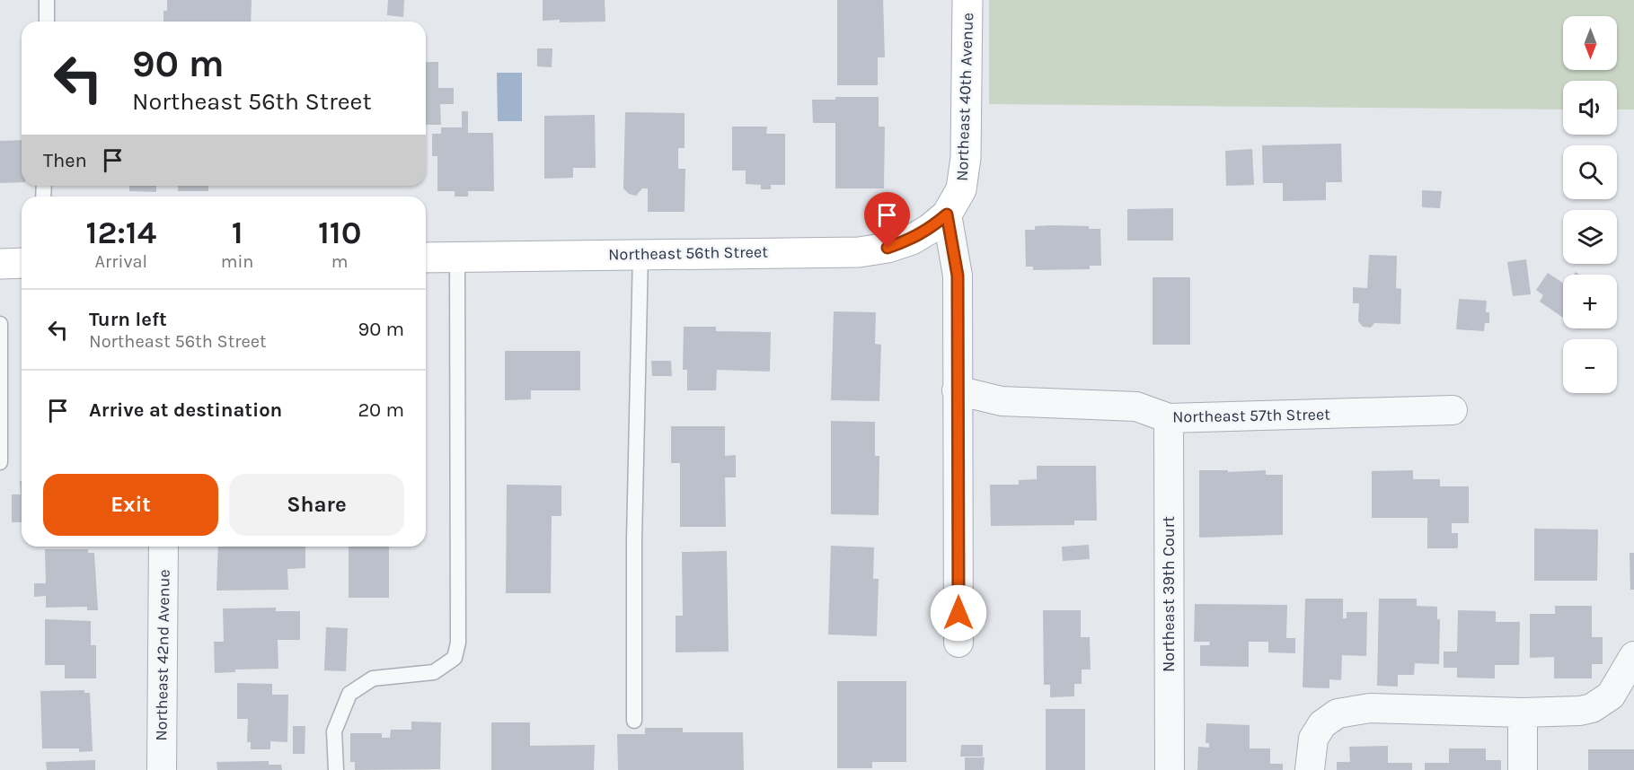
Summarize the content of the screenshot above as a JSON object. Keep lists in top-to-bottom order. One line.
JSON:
{"streets":{"street":["Northeast 40th Avenue","Northeast 56th Street","Northeast 57th Street","Northeast 39th Court","Northeast 42nd Avenue"]},"crossings":[["Northeast 40th Avenue","Northeast 56th Street"],["Northeast 57th Street","Northeast 39th Court"]],"north":"bottom","page":{"map_buttons":["+","−"],"turn":["90 m","Northeast 56th Street"],"then":"Then","eta":["12:14","Arrival","1","min","110","m"],"list":[{"name":"Turn left","note":"Northeast 56th Street","value":"90 m"},{"name":"Arrive at destination","value":"20 m"}],"buttons":["Exit","Share"]}}
